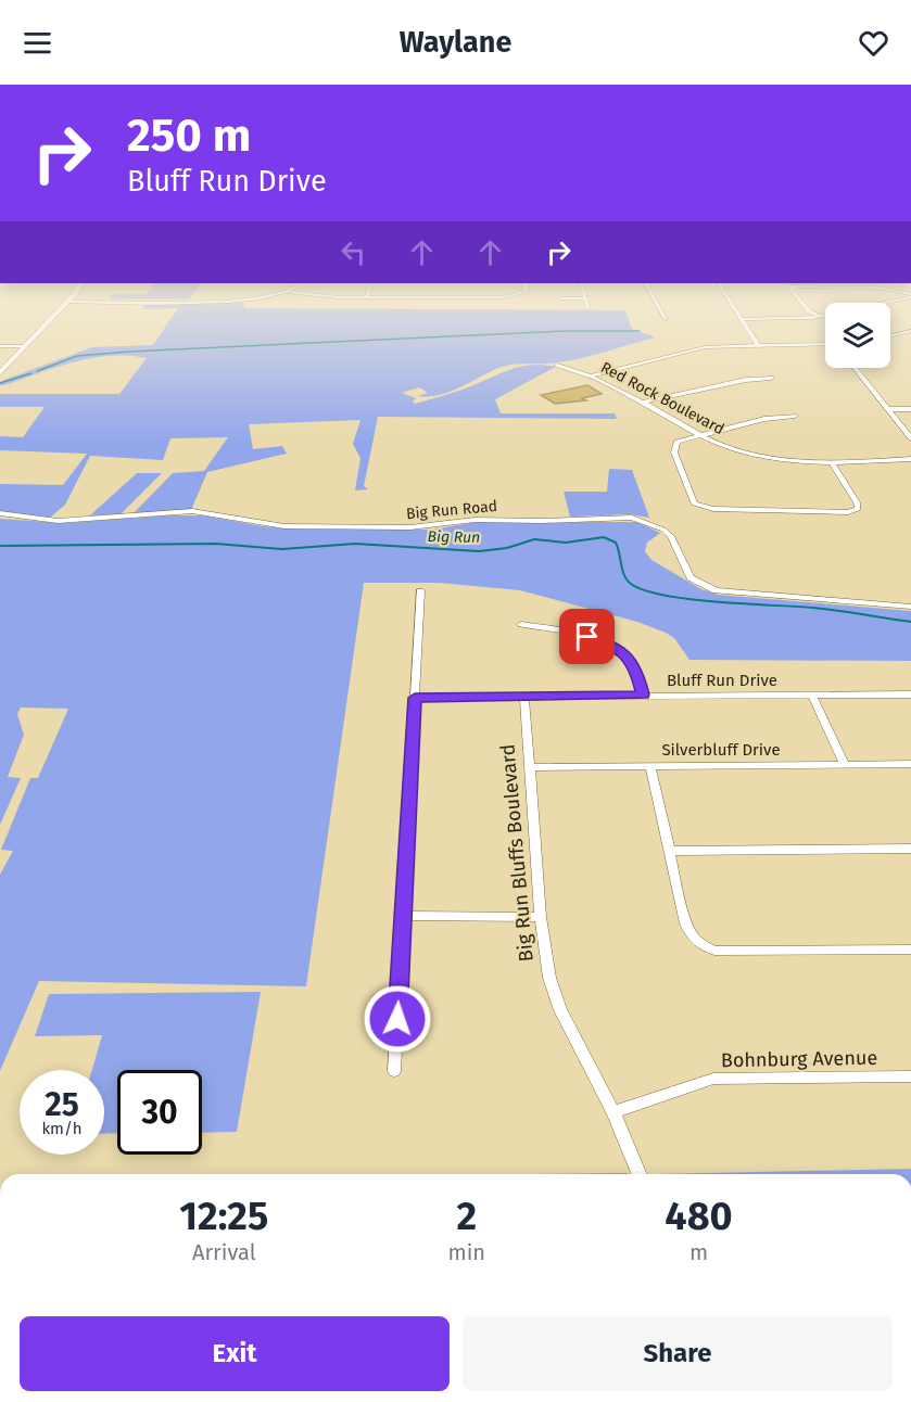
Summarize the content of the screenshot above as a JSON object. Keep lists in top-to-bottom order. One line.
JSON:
{"streets":{"street":["Red Rock Boulevard","Big Run Road","Bluff Run Drive","Silverbluff Drive","Big Run Bluffs Boulevard","Bohnburg Avenue"]},"crossings":[["Bluff Run Drive","Big Run Bluffs Boulevard"],["Silverbluff Drive","Big Run Bluffs Boulevard"],["Big Run Bluffs Boulevard","Bohnburg Avenue"]],"water":["Big Run"],"page":{"header":"Waylane","turn":["250 m","Bluff Run Drive"],"speed":"25 km/h","limit":"30","eta":["12:25","Arrival","2","min","480","m"],"buttons":["Exit","Share"]}}
